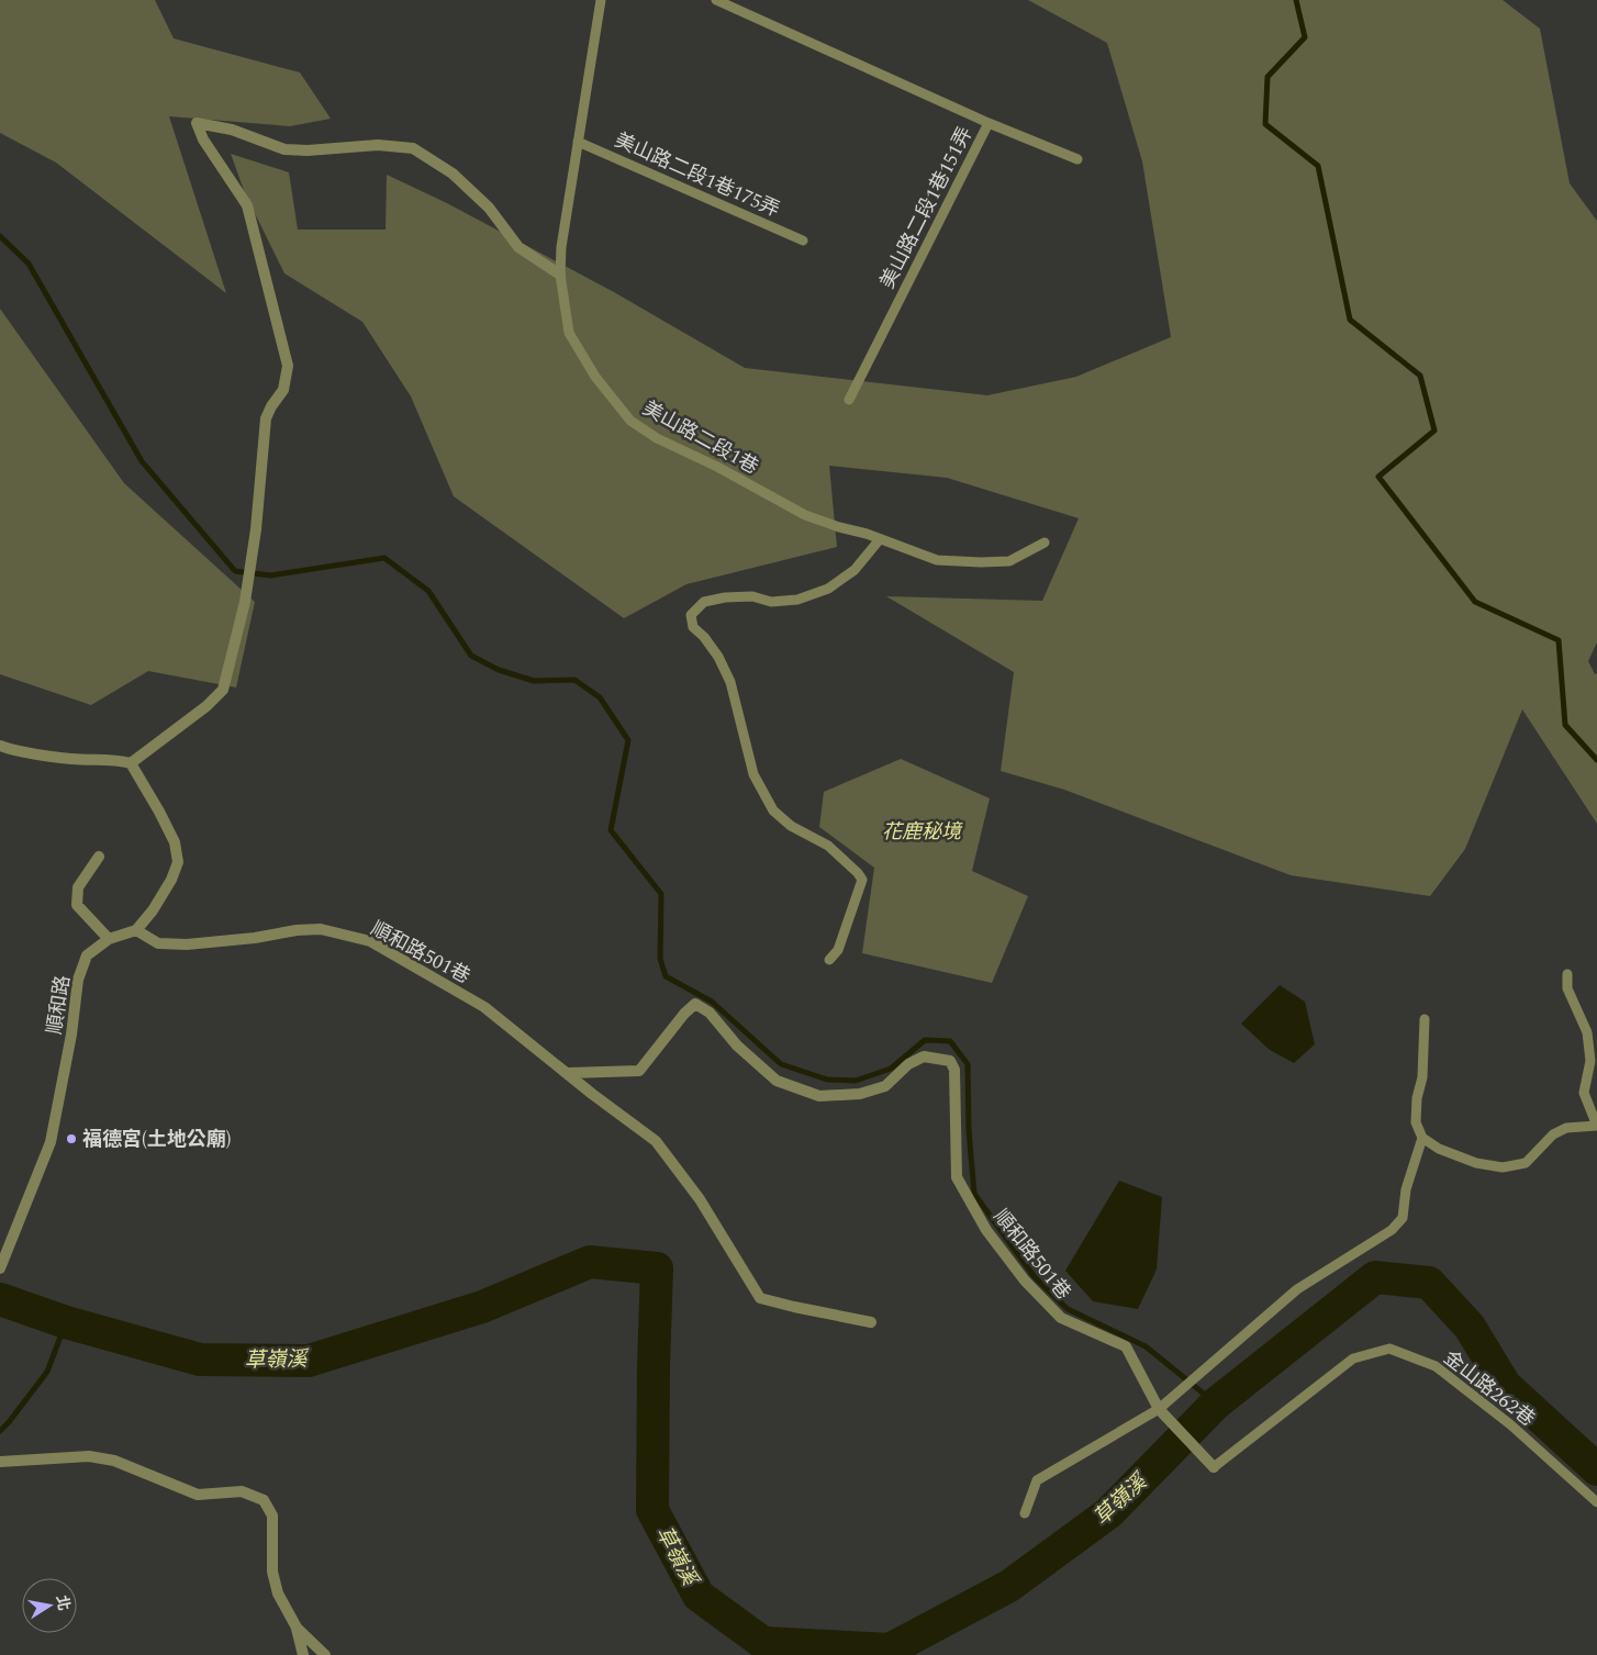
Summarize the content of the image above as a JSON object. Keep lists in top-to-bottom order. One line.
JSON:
{"streets":{"street":["順和路501巷","順和路"],"lane":["美山路二段1巷175弄","美山路二段1巷151弄","美山路二段1巷","金山路262巷"]},"crossings":[["美山路二段1巷175弄","美山路二段1巷"],["順和路501巷","順和路"],["順和路501巷","金山路262巷"]],"water":["草嶺溪"],"parks":["花鹿秘境"],"places":["福德宮(土地公廟)"],"north":"right"}
